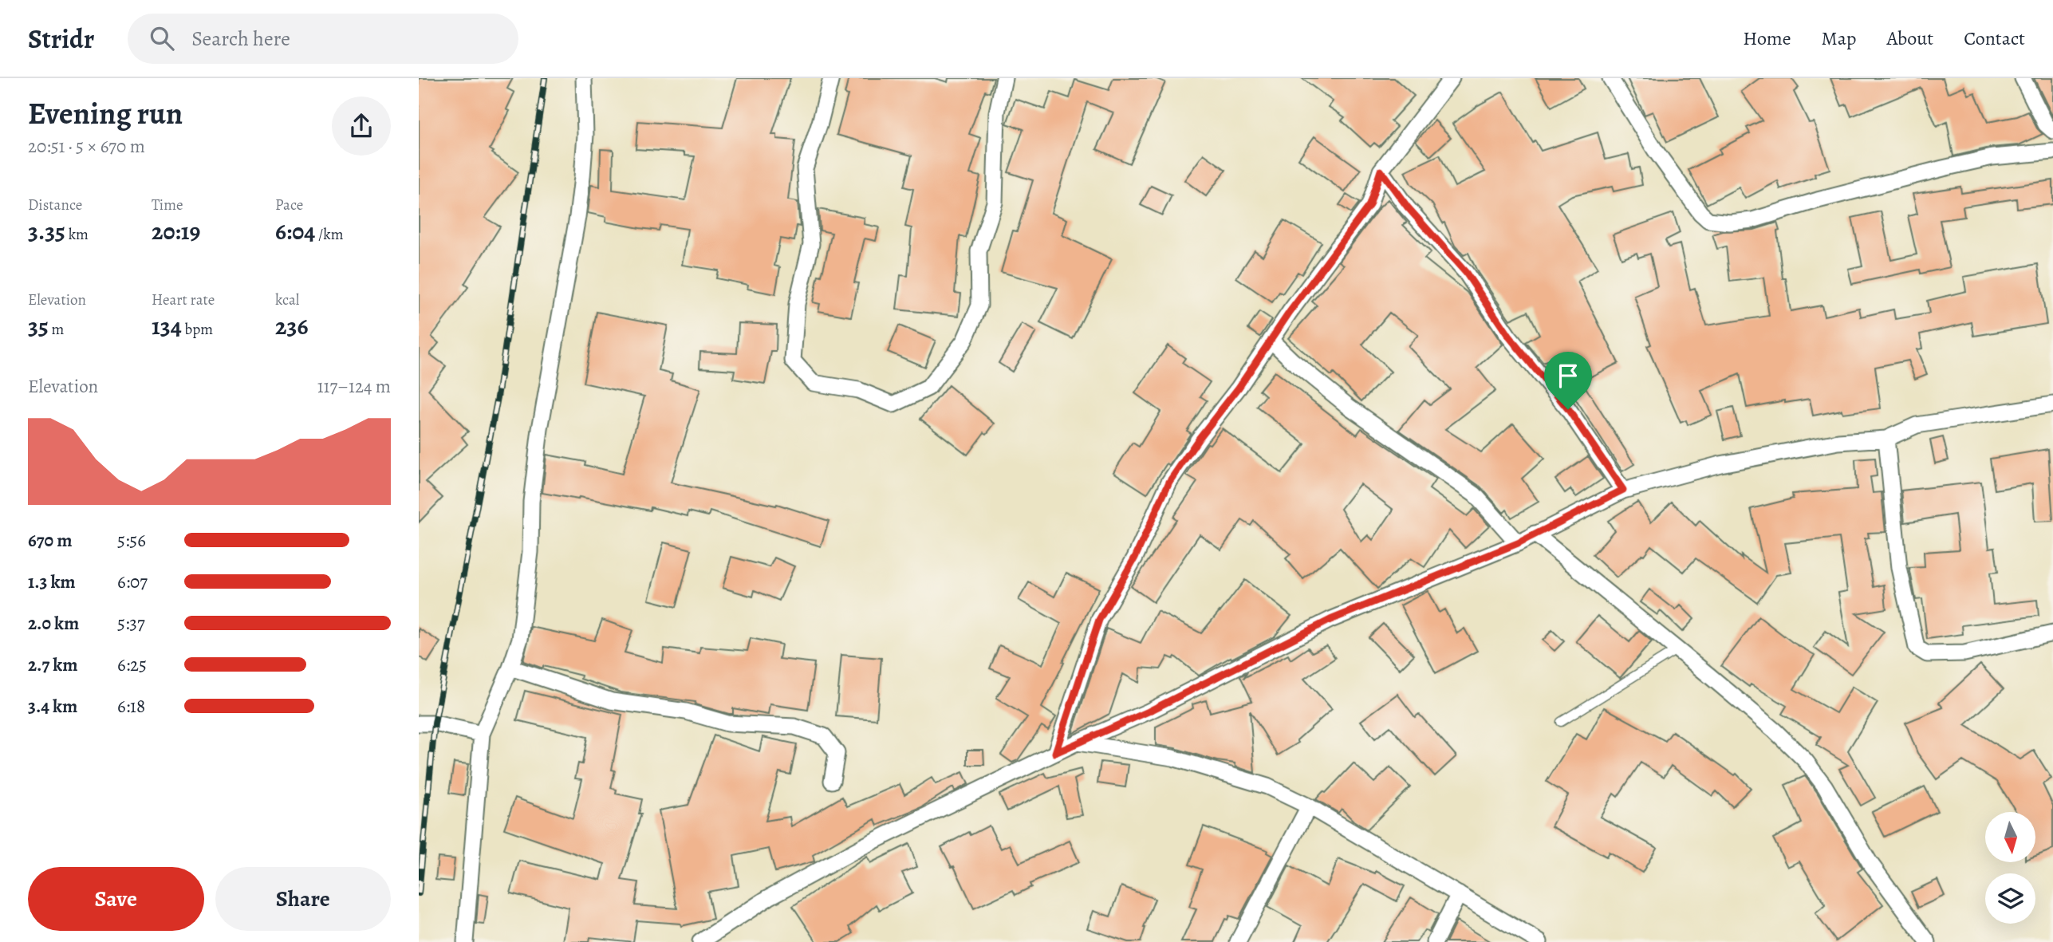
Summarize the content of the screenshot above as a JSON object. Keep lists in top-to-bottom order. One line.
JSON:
{"north":"bottom","page":{"header":"Stridr","search":"Search here","nav":["Home","Map","About","Contact"],"heading":["Evening run","20:51 · 5 × 670 m"],"stats":[["Distance","3.35 km"],["Time","20:19"],["Pace","6:04 /km"],["Elevation","35 m"],["Heart rate","134 bpm"],["kcal","236"]],"chart":["Elevation","117–124 m"],"list":[{"name":"670 m","note":"5:56"},{"name":"1.3 km","note":"6:07"},{"name":"2.0 km","note":"5:37"},{"name":"2.7 km","note":"6:25"},{"name":"3.4 km","note":"6:18"}],"buttons":["Save","Share"]}}
